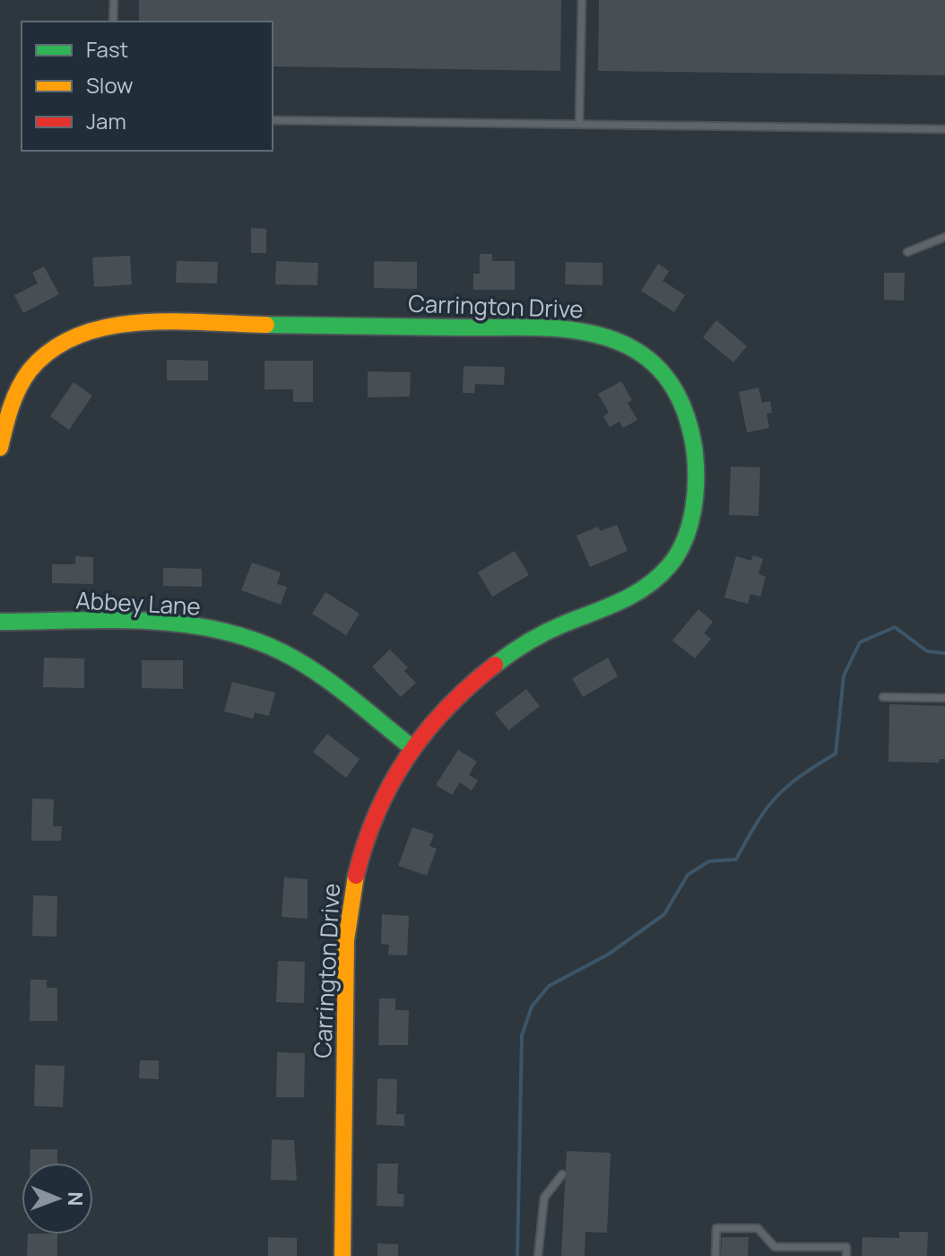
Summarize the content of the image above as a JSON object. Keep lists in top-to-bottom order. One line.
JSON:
{"streets":{"street":["Carrington Drive","Abbey Lane"]},"crossings":[["Carrington Drive","Abbey Lane"]],"legend":["Fast","Slow","Jam"],"north":"right"}
